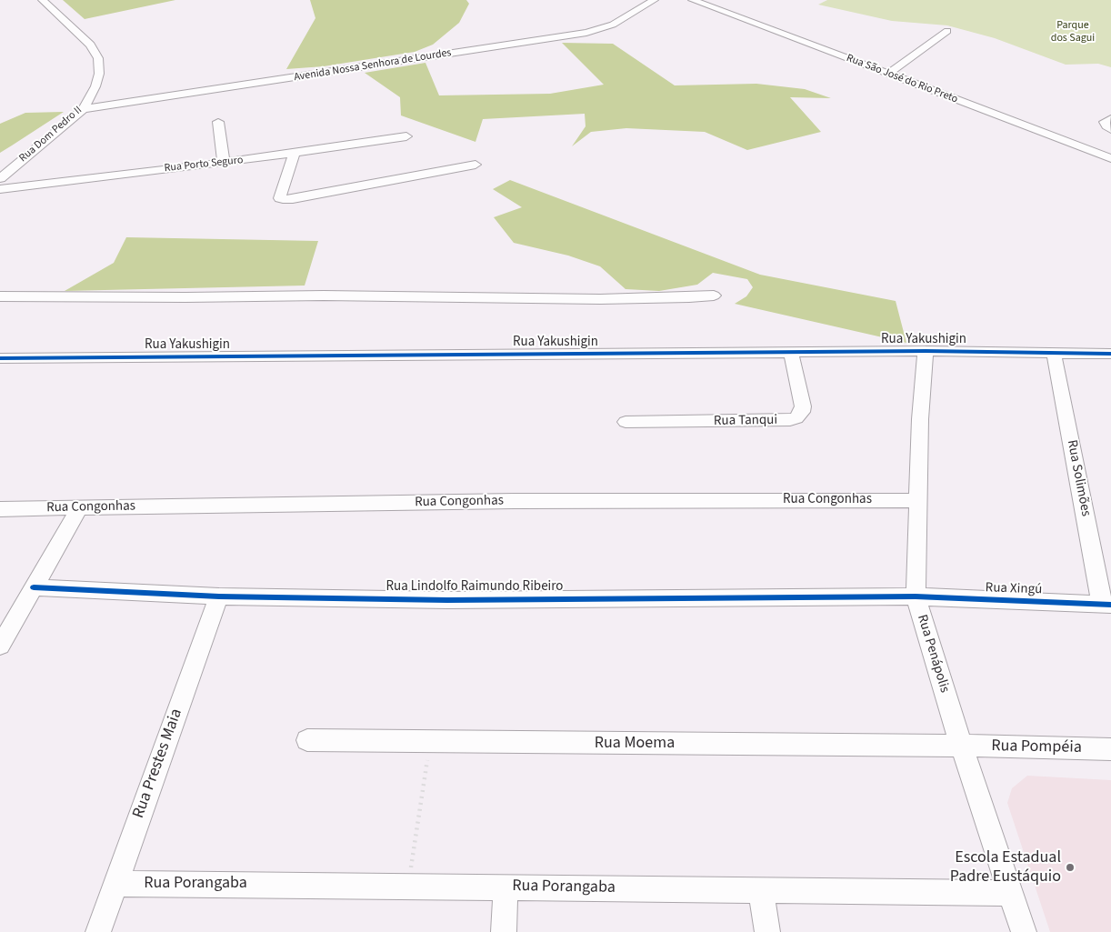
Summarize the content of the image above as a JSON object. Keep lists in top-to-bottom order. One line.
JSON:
{"streets":{"street":["Avenida Nossa Senhora de Lourdes","Rua São José do Rio Preto","Rua Dom Pedro II","Rua Porto Seguro","Rua Yakushigin","Rua Tanqui","Rua Solimões","Rua Congonhas","Rua Lindolfo Raimundo Ribeiro","Rua Xingú","Rua Penápolis","Rua Moema","Rua Pompéia","Rua Prestes Maia","Rua Porangaba"]},"crossings":[["Avenida Nossa Senhora de Lourdes","Rua Dom Pedro II"],["Rua Yakushigin","Rua Tanqui"],["Rua Yakushigin","Rua Solimões"],["Rua Yakushigin","Rua Penápolis"],["Rua Solimões","Rua Xingú"],["Rua Congonhas","Rua Penápolis"],["Rua Lindolfo Raimundo Ribeiro","Rua Xingú"],["Rua Lindolfo Raimundo Ribeiro","Rua Penápolis"],["Rua Lindolfo Raimundo Ribeiro","Rua Prestes Maia"],["Rua Xingú","Rua Penápolis"],["Rua Penápolis","Rua Moema"],["Rua Penápolis","Rua Pompéia"],["Rua Penápolis","Rua Porangaba"],["Rua Moema","Rua Pompéia"],["Rua Prestes Maia","Rua Porangaba"]],"parks":["Parque dos Sagui"],"places":["Escola Estadual Padre Eustáquio"]}
